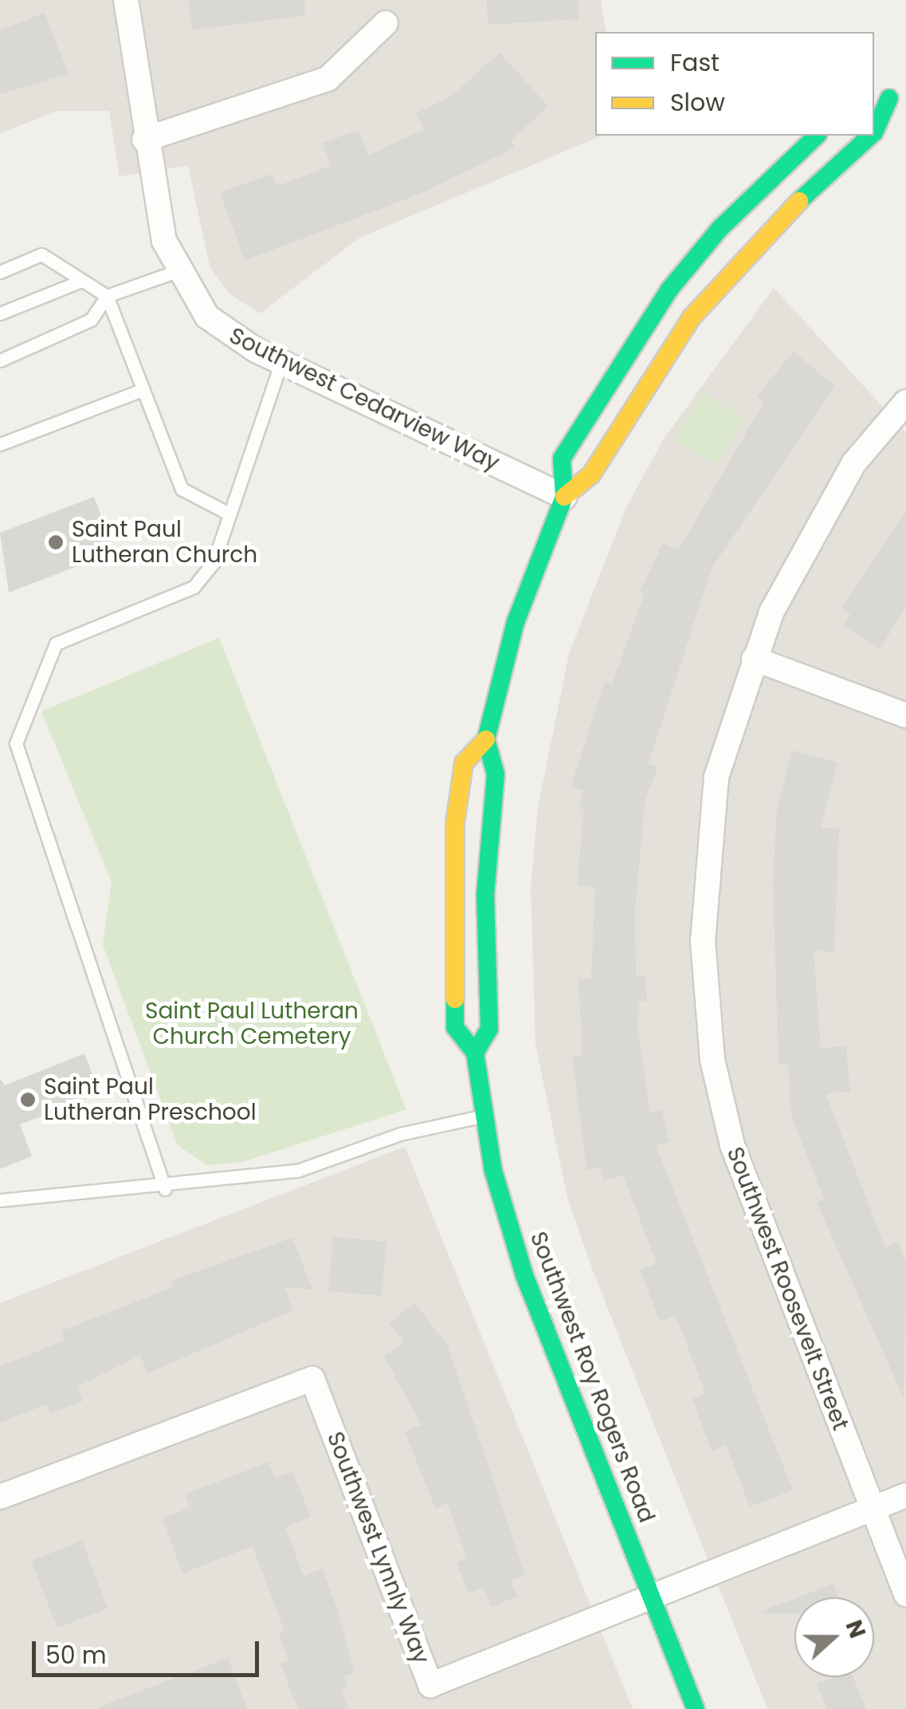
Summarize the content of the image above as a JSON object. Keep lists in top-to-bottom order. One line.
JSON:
{"streets":{"main road":["Southwest Roy Rogers Road"],"street":["Southwest Cedarview Way","Southwest Roosevelt Street","Southwest Lynnly Way"]},"crossings":[["Southwest Cedarview Way","Southwest Roy Rogers Road"],["Southwest Roosevelt Street","Southwest Lynnly Way"],["Southwest Roy Rogers Road","Southwest Lynnly Way"]],"parks":["Saint Paul Lutheran Church Cemetery"],"places":["Saint Paul Lutheran Church","Saint Paul Lutheran Preschool"],"legend":["Fast","Slow"],"scale_bar":"50 m","north":"right"}
